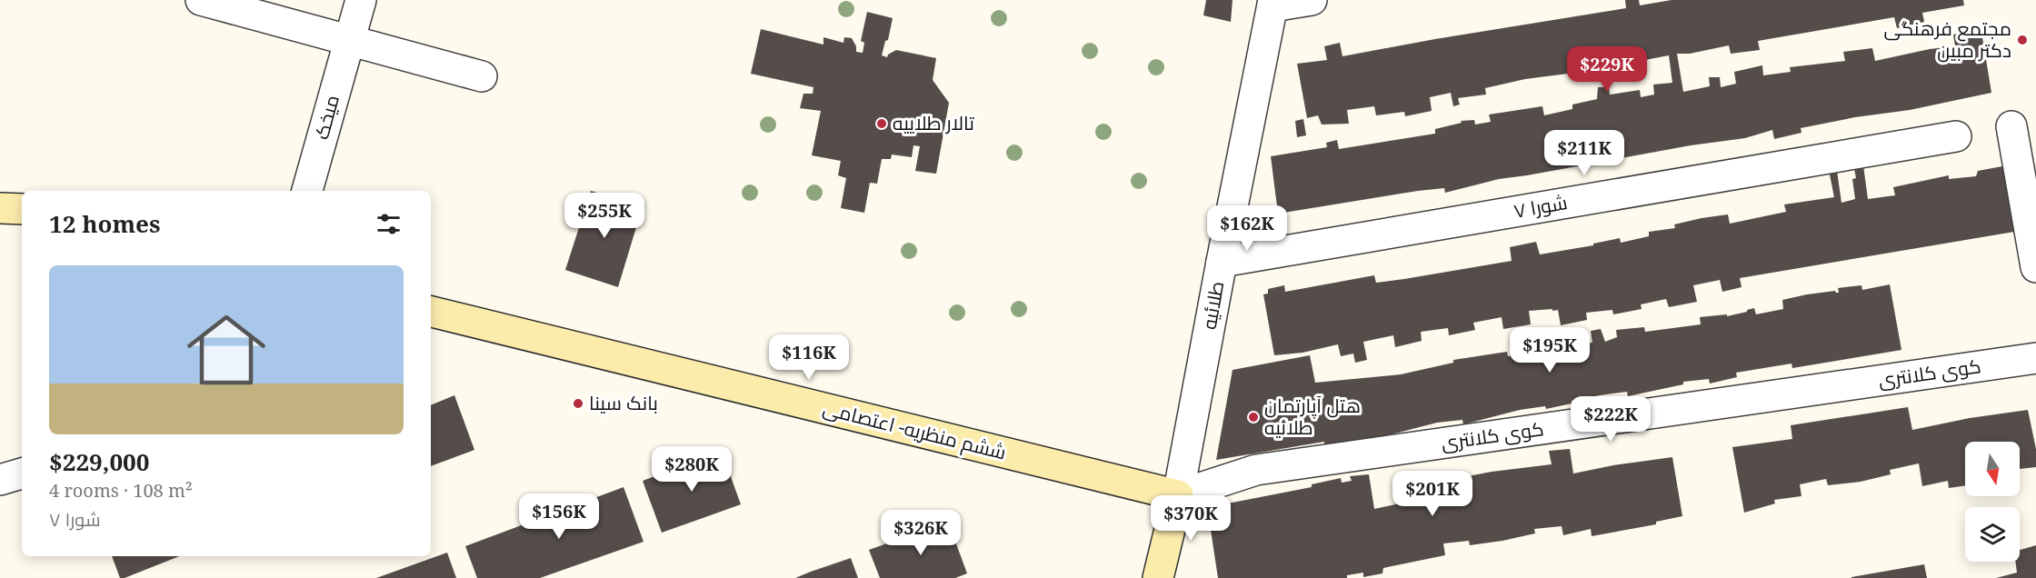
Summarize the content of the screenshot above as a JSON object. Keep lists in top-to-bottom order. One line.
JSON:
{"streets":{"main road":["طلائیه","ششم منظریه- اعتصامی"],"street":["میخک","شورا ۷","کوی کلانتری"]},"crossings":[["شورا ۷","طلائیه"],["طلائیه","کوی کلانتری"],["طلائیه","ششم منظریه- اعتصامی"],["کوی کلانتری","ششم منظریه- اعتصامی"]],"places":["مجتمع فرهنگی دکتر مبین","تالار طلاییه","بانک سینا","هتل آپارتمان طلائیه"],"north":"bottom","page":{"price":["$229K","$211K","$255K","$162K","$195K","$116K","$222K","$280K","$201K","$156K","$370K","$326K"],"heading":"12 homes","list":[{"name":"$229,000","note":"4 rooms · 108 m² · شورا ۷"}]}}
